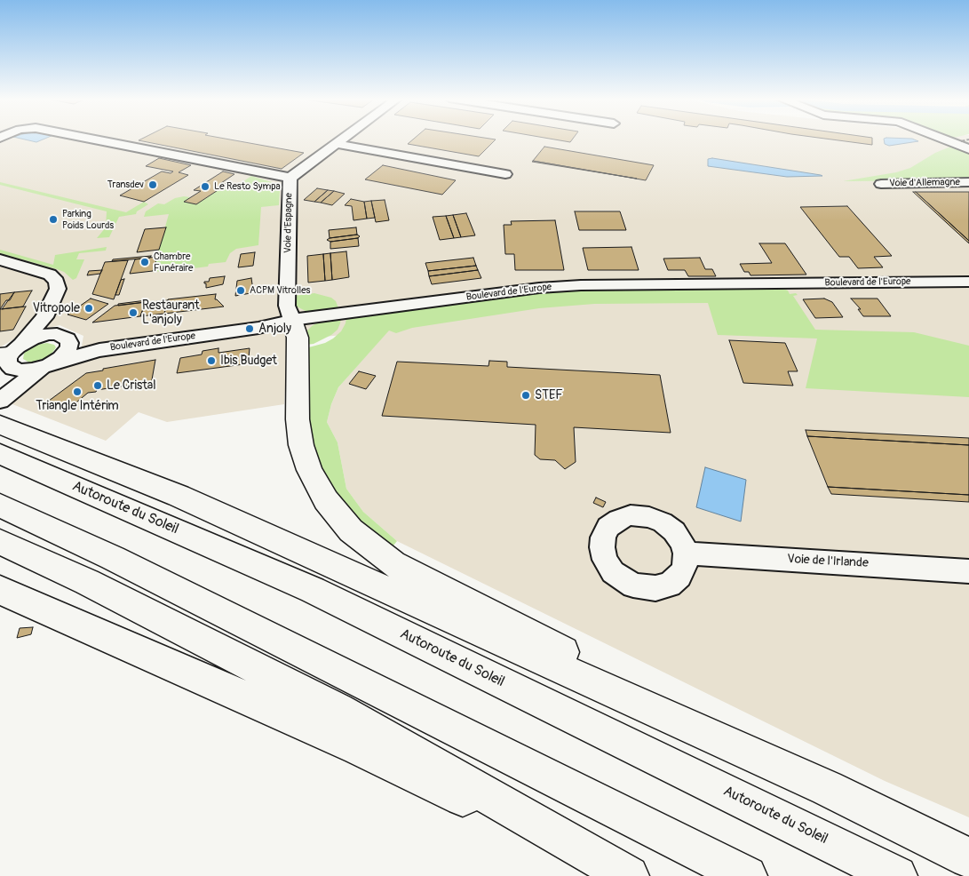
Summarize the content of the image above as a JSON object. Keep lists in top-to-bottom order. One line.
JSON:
{"streets":{"main road":["Autoroute du Soleil"],"street":["Voie d'Allemagne","Voie d'Espagne","Boulevard de l'Europe","Voie de l'Irlande"]},"crossings":[["Voie d'Espagne","Boulevard de l'Europe"]],"places":["Transdev","Le Resto Sympa","Parking Poids Lourds","Chambre Funéraire","ACPM Vitrolles","Vitropole","Restaurant L'anjoly","Anjoly","Ibis Budget","Le Cristal","Triangle Intérim","STEF"]}
